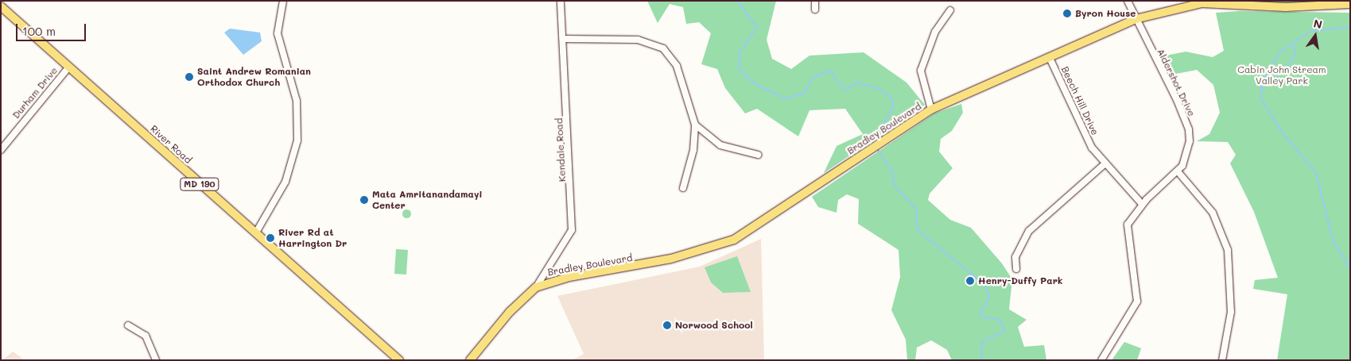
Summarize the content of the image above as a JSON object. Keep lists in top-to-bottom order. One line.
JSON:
{"streets":{"main road":["Bradley Boulevard","River Road","MD 190"],"street":["Aldershot Drive","Durham Drive","Beech Hill Drive","Kendale Road"]},"crossings":[["Aldershot Drive","Beech Hill Drive"],["Aldershot Drive","Bradley Boulevard"],["Durham Drive","River Road"],["Beech Hill Drive","Bradley Boulevard"],["Bradley Boulevard","Kendale Road"]],"parks":["Cabin John Stream Valley Park"],"places":["Byron House","Saint Andrew Romanian Orthodox Church","Mata Amritanandamayi Center","River Rd at Harrington Dr","Henry-Duffy Park","Norwood School"],"scale_bar":"100 m","north":"top"}
